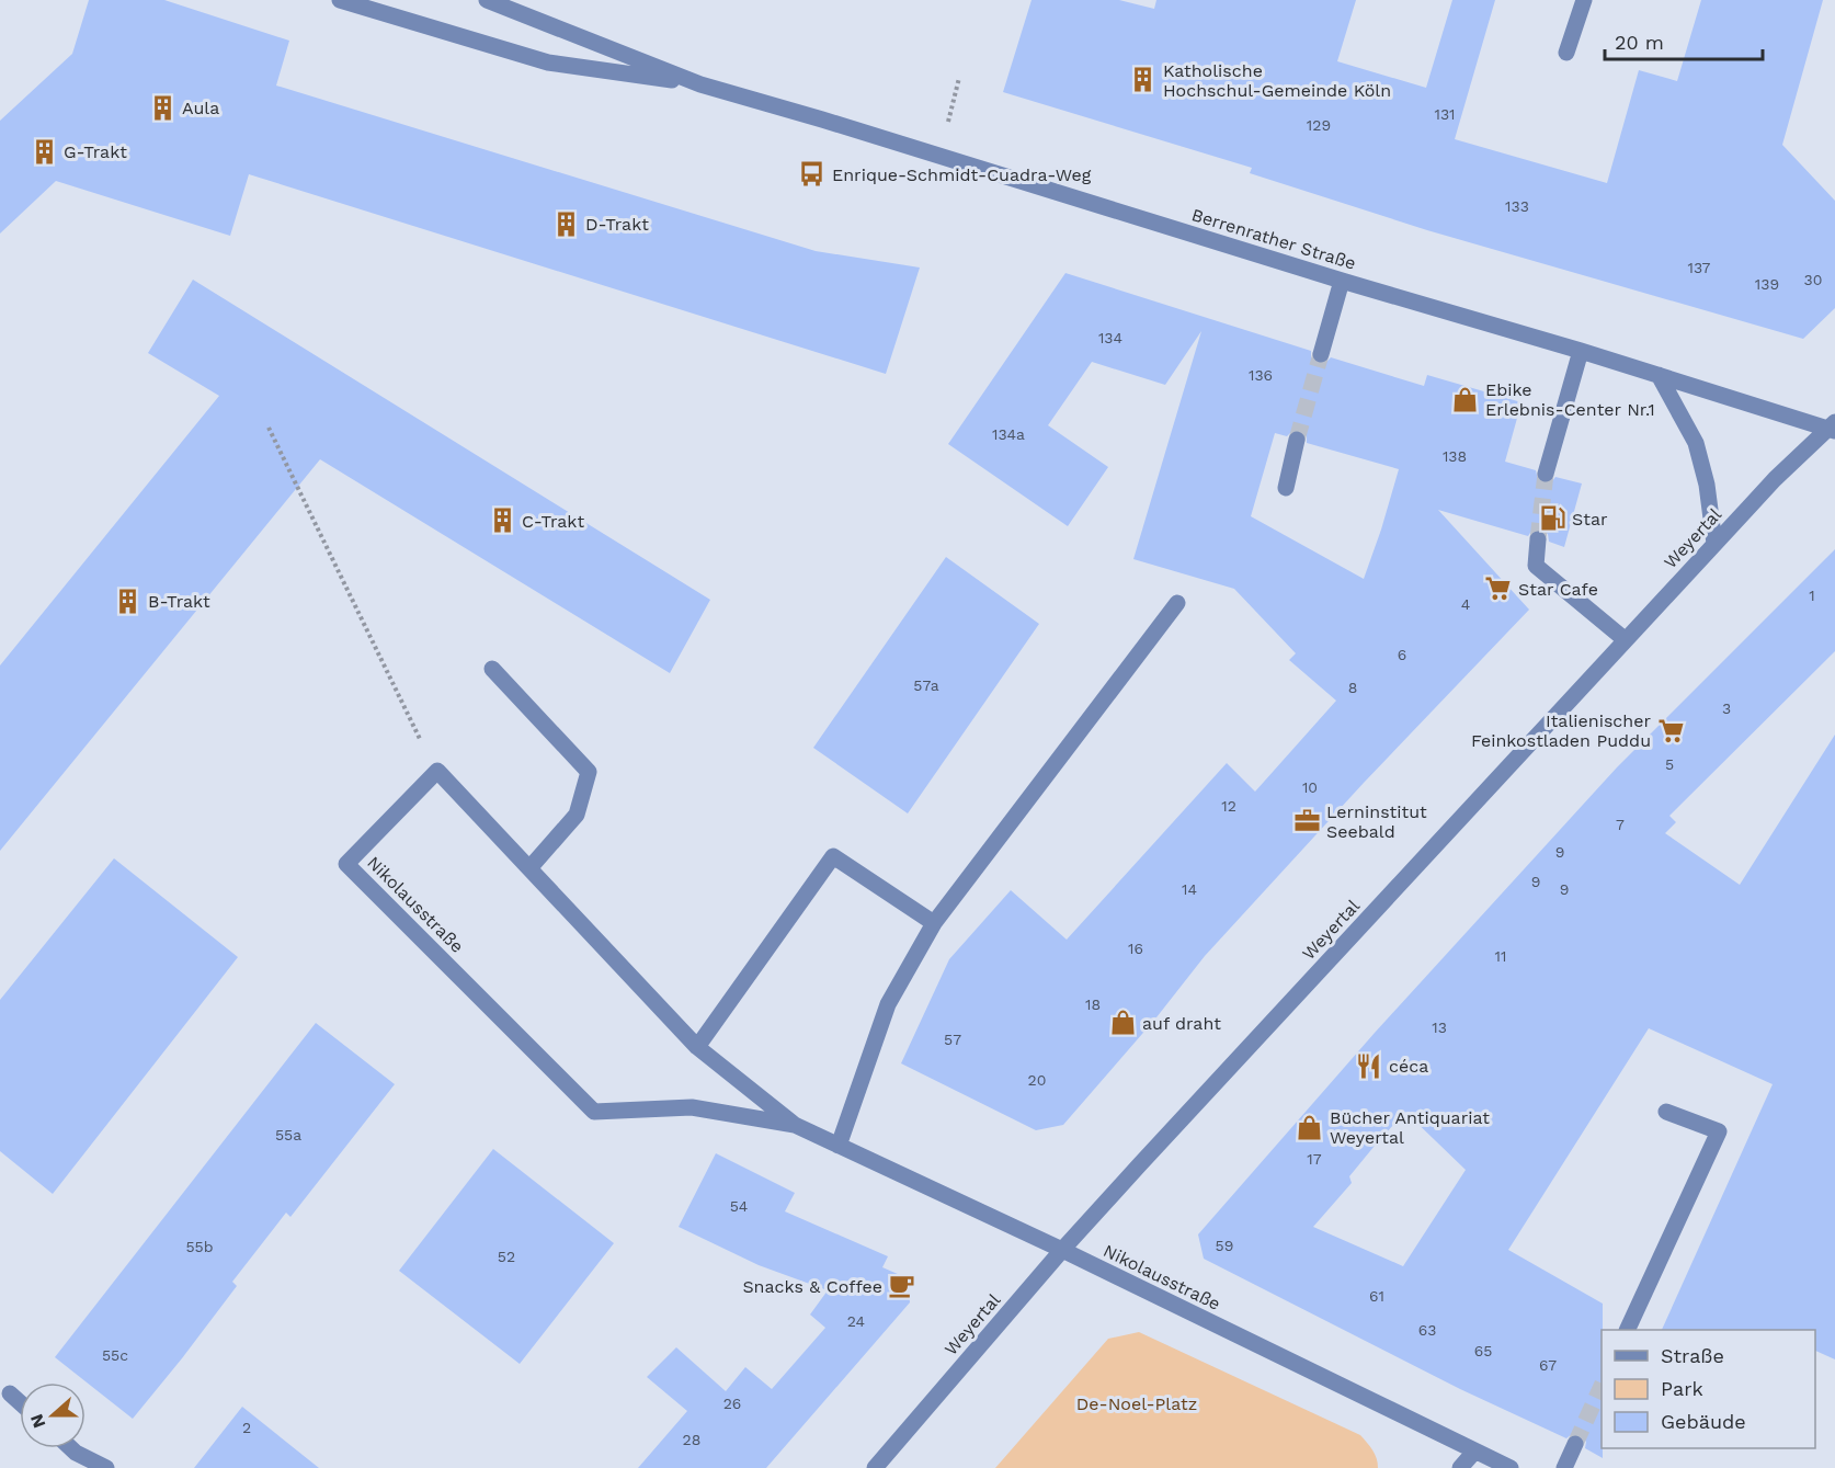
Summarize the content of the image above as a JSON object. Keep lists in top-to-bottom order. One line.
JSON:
{"streets":{"street":["Berrenrather Straße","Weyertal","Nikolausstraße"]},"crossings":[["Berrenrather Straße","Weyertal"],["Weyertal","Nikolausstraße"]],"parks":["De-Noel-Platz"],"places":{"building":["Katholische Hochschul-Gemeinde Köln","Aula","G-Trakt","D-Trakt","C-Trakt","B-Trakt"],"bus stop":["Enrique-Schmidt-Cuadra-Weg"],"shop":["Ebike Erlebnis-Center Nr.1","auf draht","Bücher Antiquariat Weyertal"],"fuel station":["Star"],"supermarket":["Star Cafe","Italienischer Feinkostladen Puddu"],"office":["Lerninstitut Seebald"],"restaurant":["céca"],"cafe":["Snacks & Coffee"]},"house_numbers":["131","129","133","137","30","139","134","136","134a","138","1","4","6","57a","8","3","5","10","12","7","9","9","14","9","16","11","18","13","57","20","55a","17","54","59","55b","52","61","24","63","65","55c","67","26","2","28"],"legend":["Straße","Park","Gebäude"],"scale_bar":"20 m","north":"left"}
